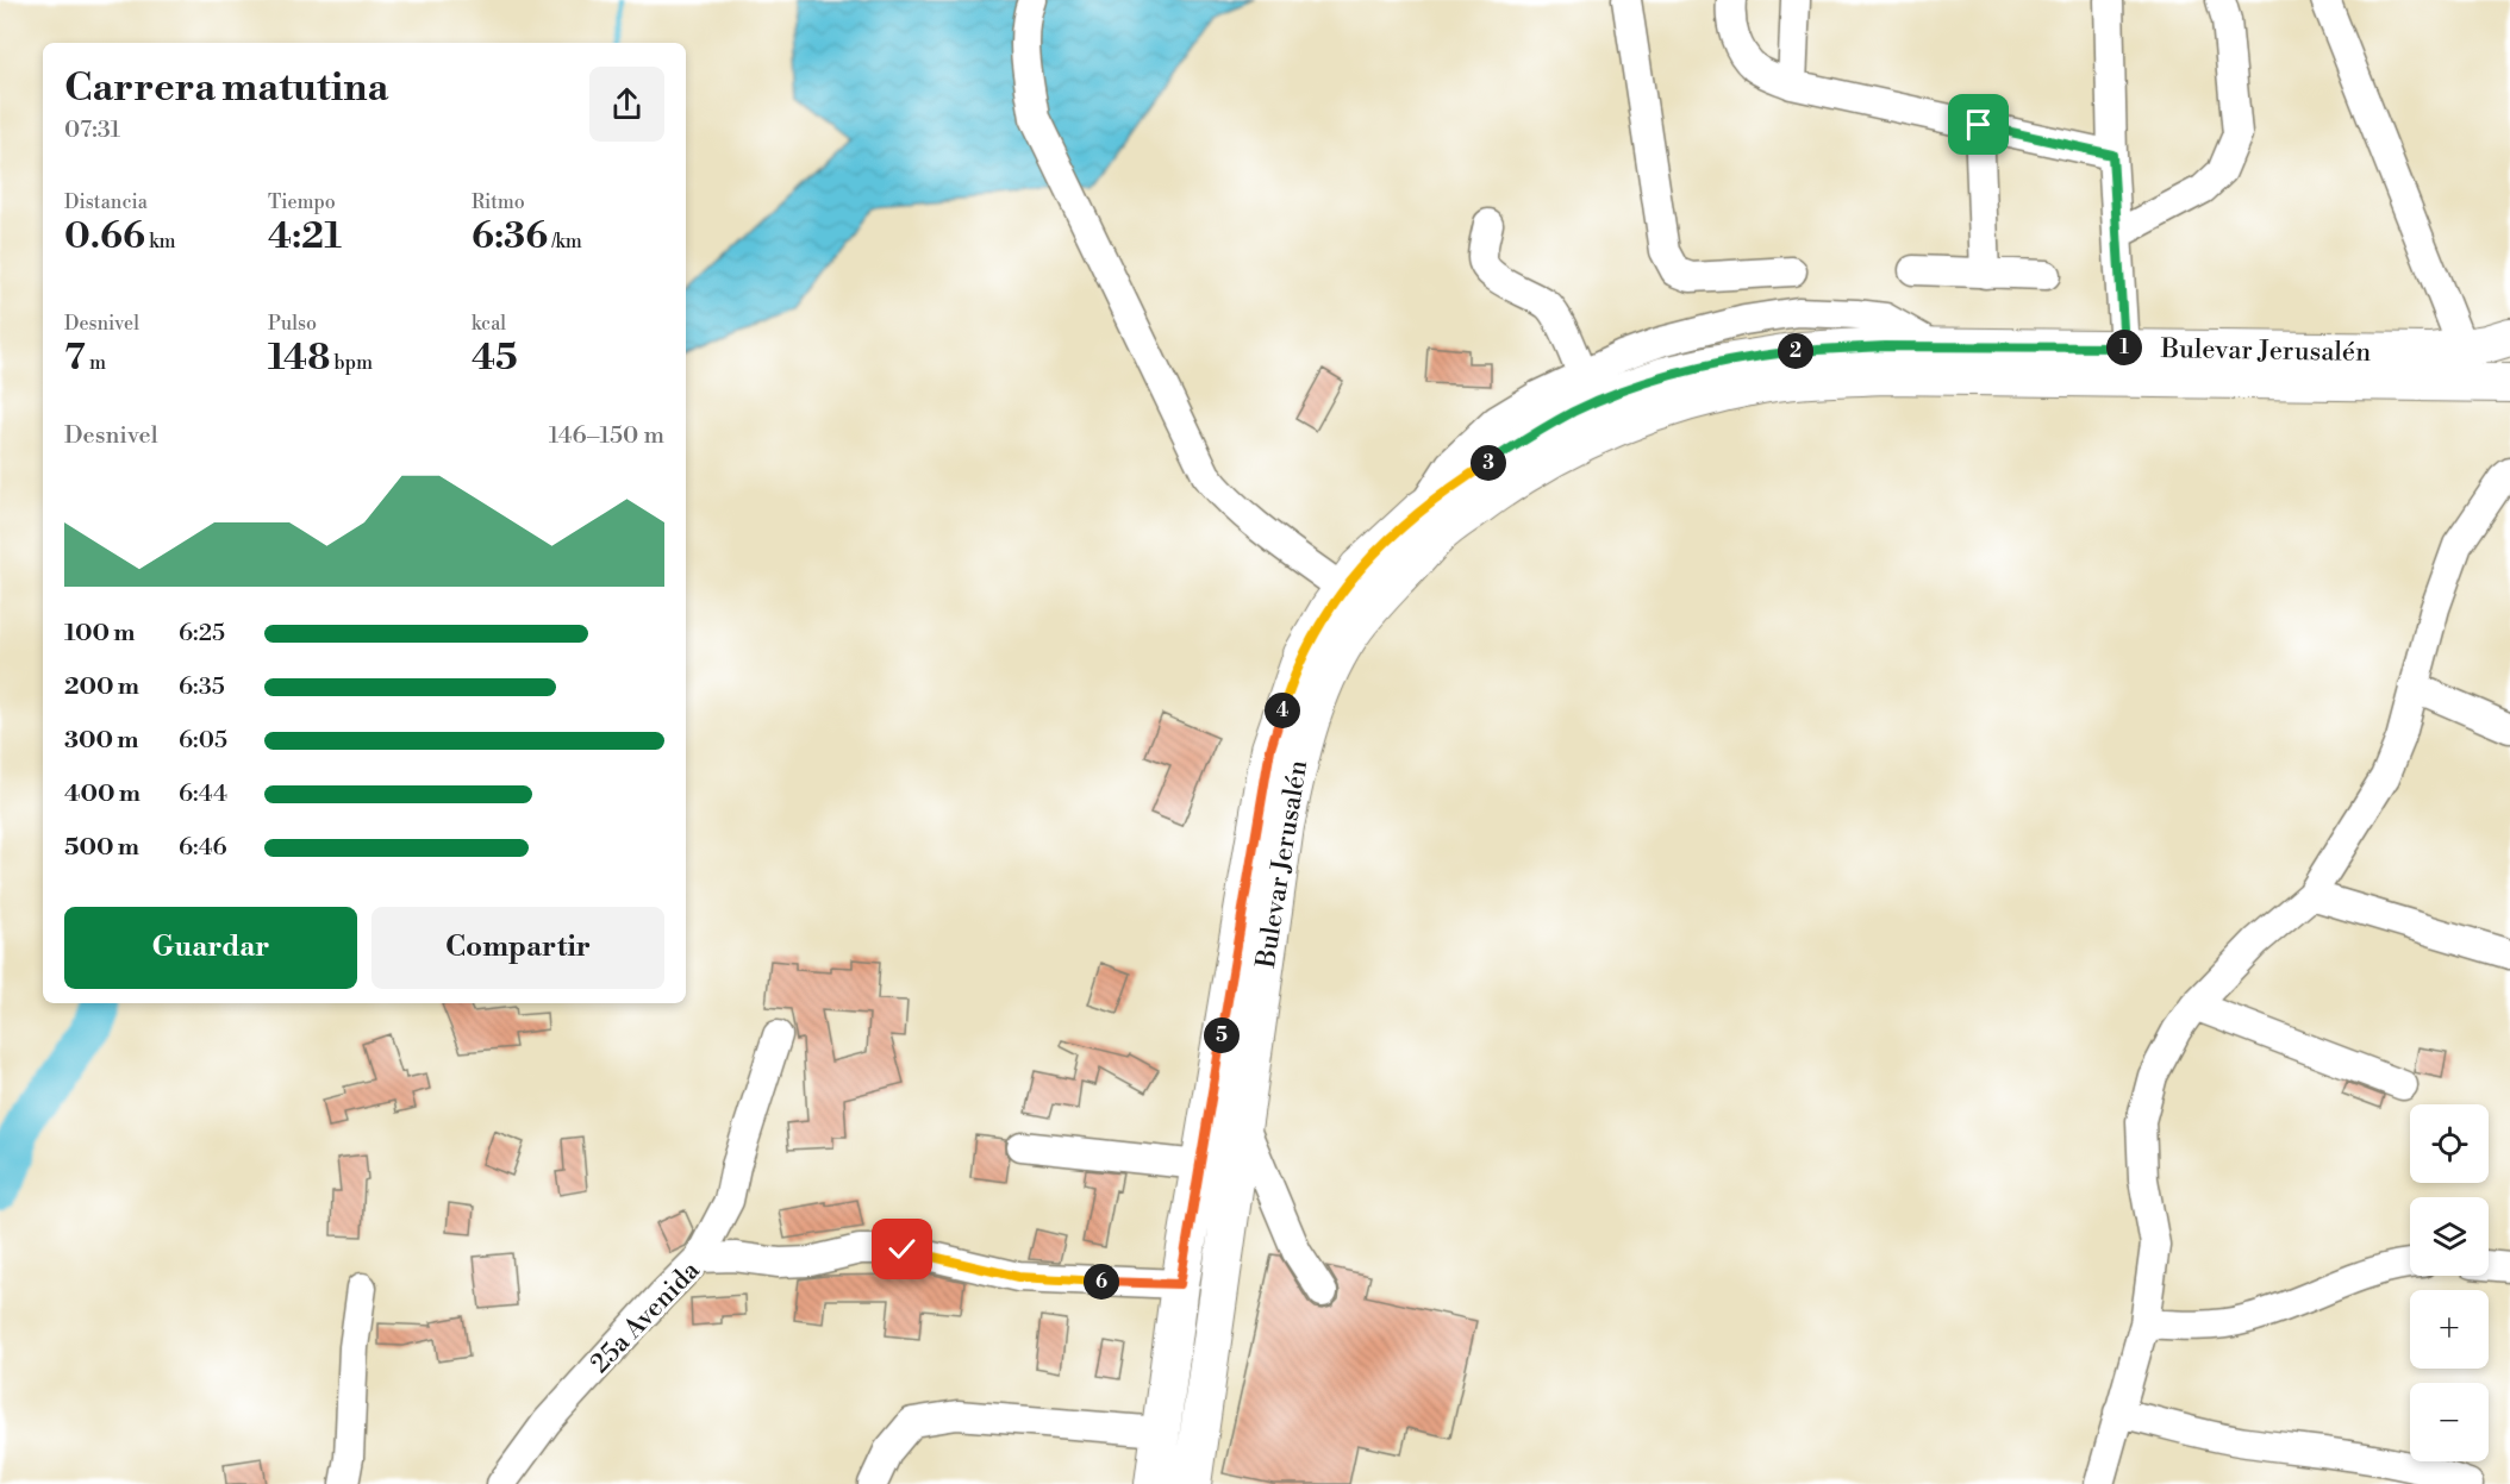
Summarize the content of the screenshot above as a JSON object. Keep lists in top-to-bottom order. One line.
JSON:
{"streets":{"main road":["Bulevar Jerusalén"],"street":["25a Avenida"]},"crossings":[["Bulevar Jerusalén","25a Avenida"]],"page":{"heading":["Carrera matutina","07:31"],"stats":[["Distancia","0.66 km"],["Tiempo","4:21"],["Ritmo","6:36 /km"],["Desnivel","7 m"],["Pulso","148 bpm"],["kcal","45"]],"pins":["1","2","3","4","5","6"],"chart":["Desnivel","146–150 m"],"list":[{"name":"100 m","note":"6:25"},{"name":"200 m","note":"6:35"},{"name":"300 m","note":"6:05"},{"name":"400 m","note":"6:44"},{"name":"500 m","note":"6:46"}],"buttons":["Guardar","Compartir"],"map_buttons":["+","−"]}}
